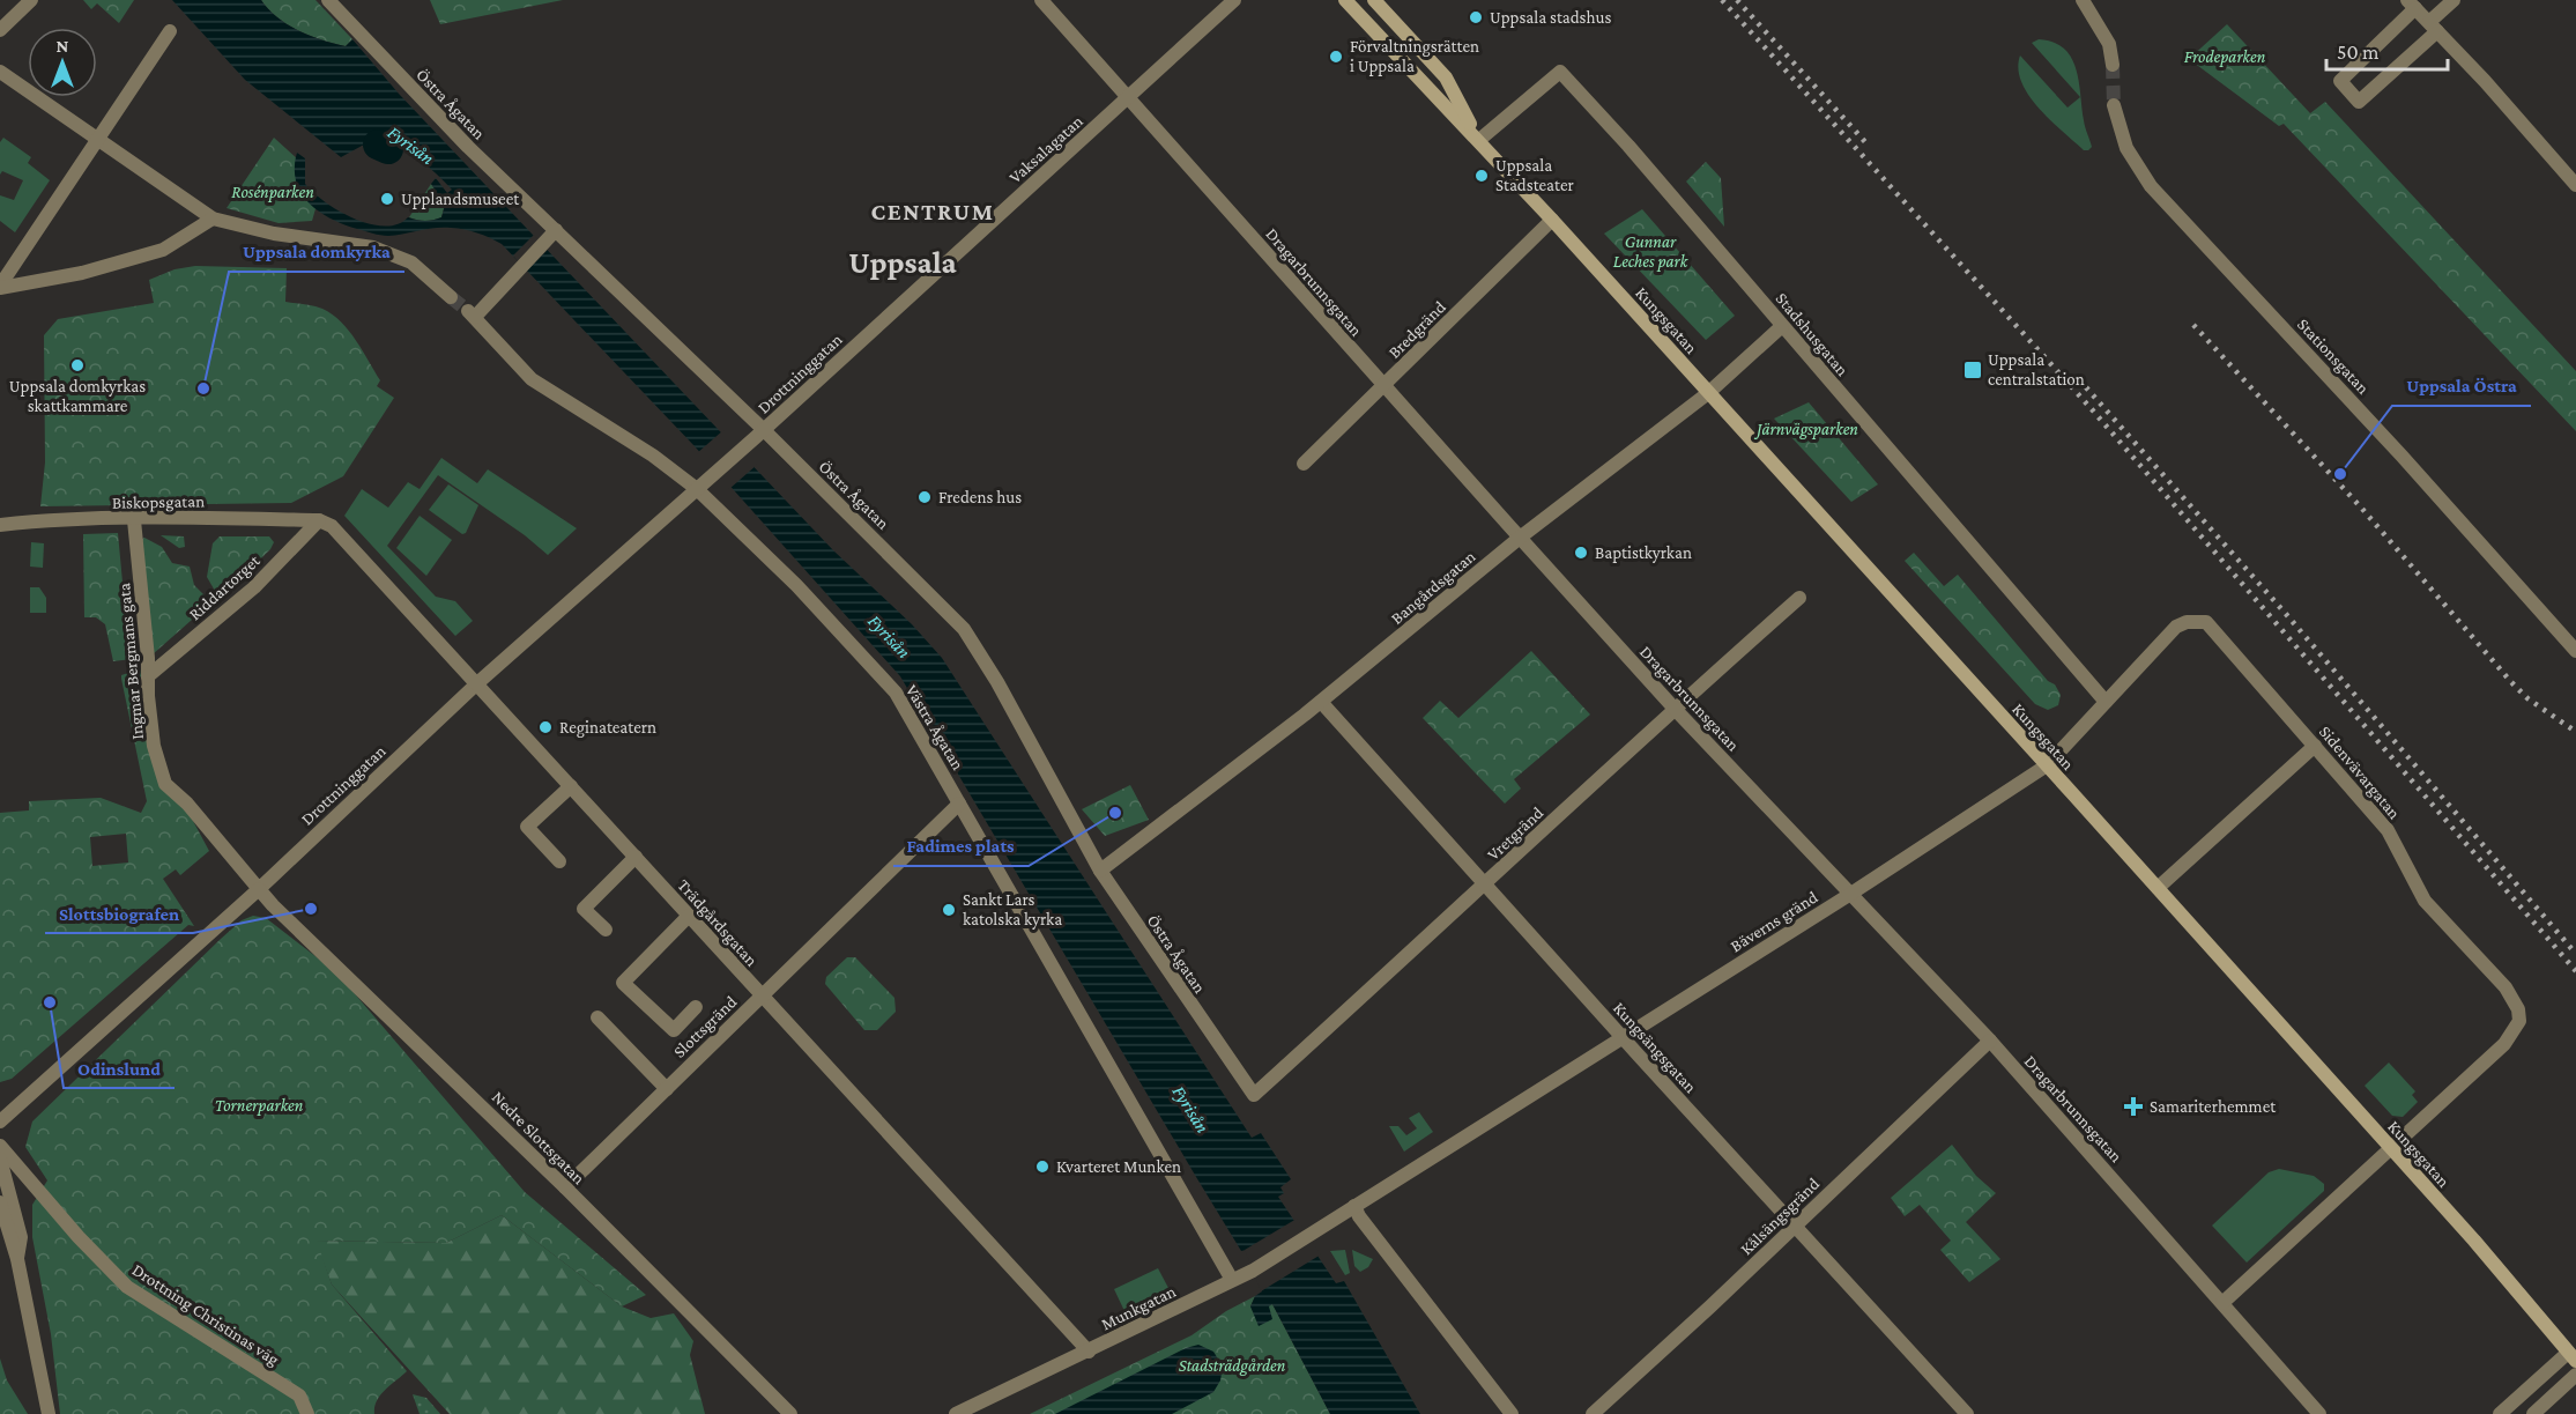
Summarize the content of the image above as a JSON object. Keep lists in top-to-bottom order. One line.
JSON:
{"streets":{"main road":["Kungsgatan"],"street":["Östra Ågatan","Vaksalagatan","Dragarbrunnsgatan","Bredgränd","Stadshusgatan","Stationsgatan","Drottninggatan","Biskopsgatan","Riddartorget","Bangårdsgatan","Ingmar Bergmans gata","Västra Ågatan","Sidenvävargatan","Vretgränd","Bäverns gränd","Trädgårdsgatan","Slottsgränd","Kungsängsgatan","Nedre Slottsgatan","Kålsängsgränd","Munkgatan","Drottning Christinas väg"]},"crossings":[["Östra Ågatan","Drottninggatan"],["Östra Ågatan","Bangårdsgatan"],["Östra Ågatan","Västra Ågatan"],["Östra Ågatan","Vretgränd"],["Vaksalagatan","Dragarbrunnsgatan"],["Vaksalagatan","Drottninggatan"],["Dragarbrunnsgatan","Bredgränd"],["Dragarbrunnsgatan","Bangårdsgatan"],["Dragarbrunnsgatan","Vretgränd"],["Dragarbrunnsgatan","Bäverns gränd"],["Dragarbrunnsgatan","Kålsängsgränd"],["Kungsgatan","Bredgränd"],["Kungsgatan","Stadshusgatan"],["Kungsgatan","Bangårdsgatan"],["Kungsgatan","Sidenvävargatan"],["Kungsgatan","Bäverns gränd"],["Stadshusgatan","Bangårdsgatan"],["Stadshusgatan","Bäverns gränd"],["Drottninggatan","Ingmar Bergmans gata"],["Drottninggatan","Västra Ågatan"],["Drottninggatan","Trädgårdsgatan"],["Drottninggatan","Nedre Slottsgatan"],["Biskopsgatan","Riddartorget"],["Biskopsgatan","Ingmar Bergmans gata"],["Biskopsgatan","Trädgårdsgatan"],["Riddartorget","Ingmar Bergmans gata"],["Riddartorget","Trädgårdsgatan"],["Bangårdsgatan","Kungsängsgatan"],["Ingmar Bergmans gata","Nedre Slottsgatan"],["Västra Ågatan","Slottsgränd"],["Västra Ågatan","Munkgatan"],["Sidenvävargatan","Bäverns gränd"],["Vretgränd","Kungsängsgatan"],["Bäverns gränd","Kungsängsgatan"],["Bäverns gränd","Munkgatan"],["Trädgårdsgatan","Slottsgränd"],["Trädgårdsgatan","Munkgatan"],["Slottsgränd","Nedre Slottsgatan"],["Kungsängsgatan","Kålsängsgränd"]],"districts":["CENTRUM","Uppsala"],"water":["Fyrisån"],"parks":["Frodeparken","Rosénparken","Gunnar Leches park","Järnvägsparken","Tornerparken","Stadsträdgården"],"places":{"other":["Uppsala stadshus","Förvaltningsrätten i Uppsala","Uppsala Stadsteater","Upplandsmuseet","Uppsala domkyrkas skattkammare","Uppsala domkyrka","Uppsala Östra","Fredens hus","Baptistkyrkan","Reginateatern","Fadimes plats","Slottsbiografen","Sankt Lars katolska kyrka","Odinslund","Kvarteret Munken"],"transit":["Uppsala centralstation"],"health":["Samariterhemmet"]},"scale_bar":"50 m","north":"top"}
